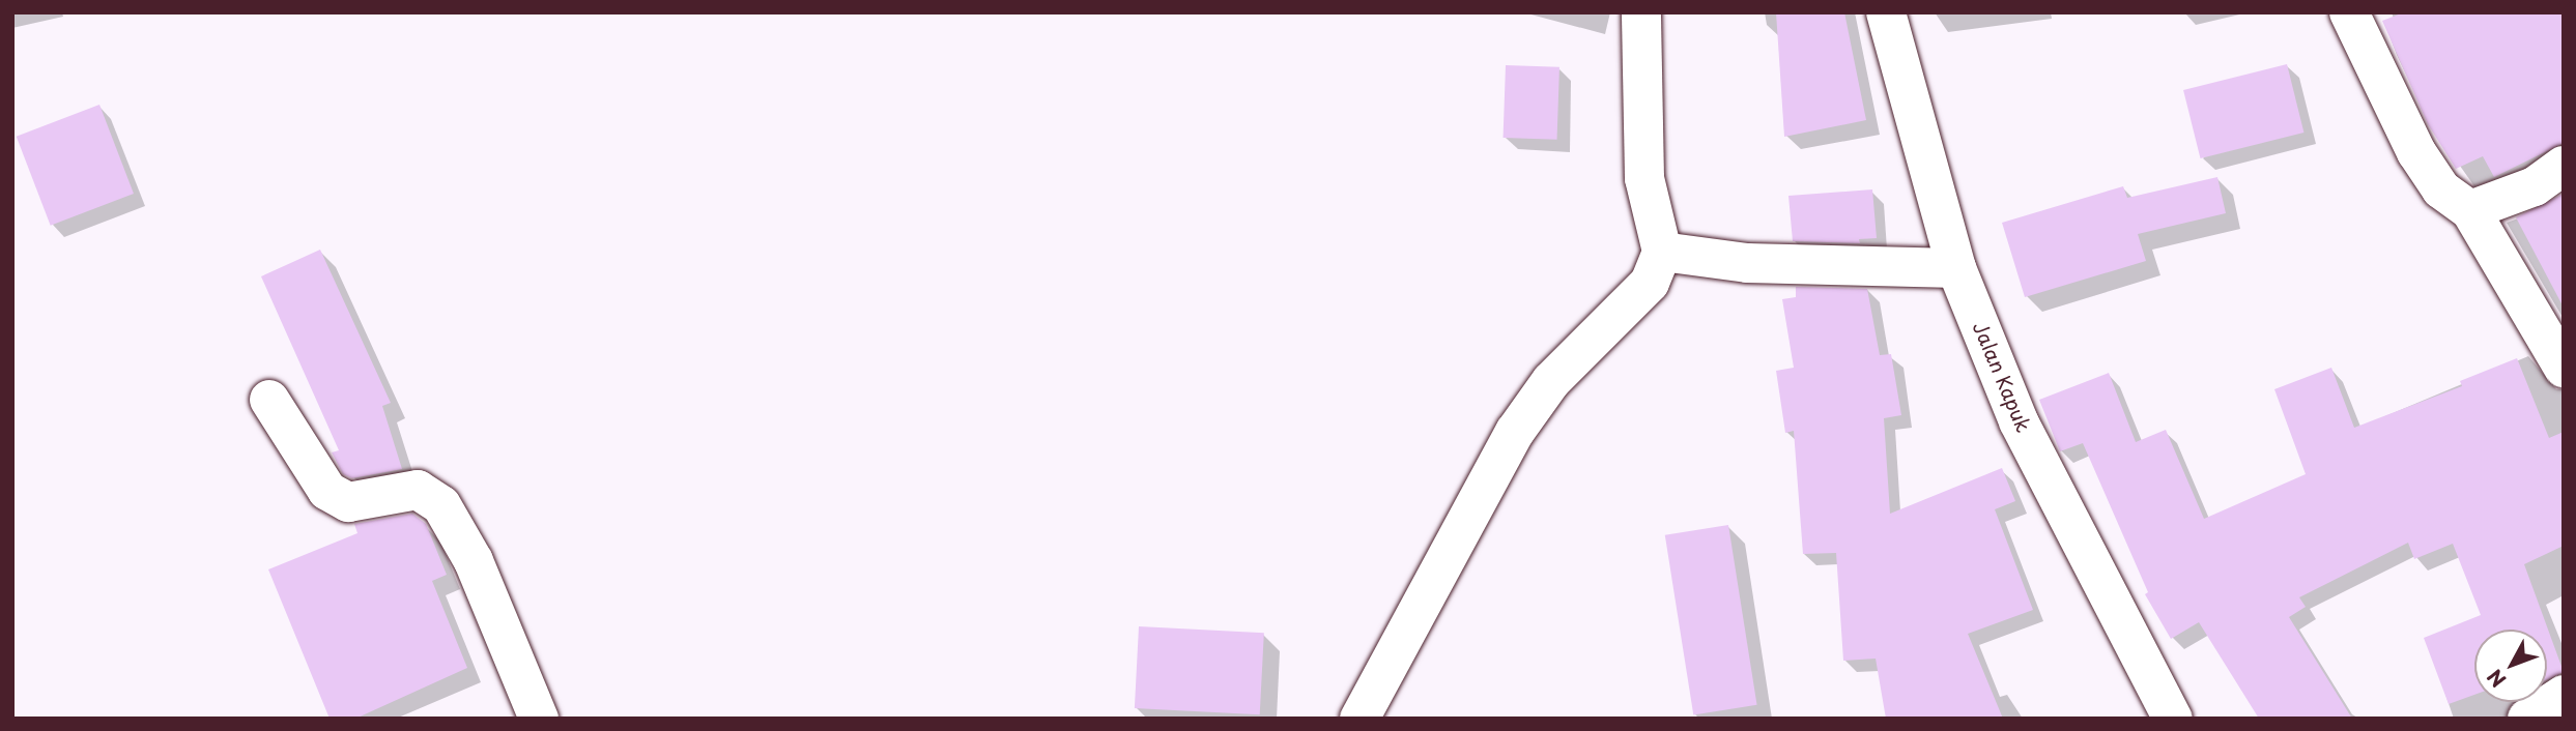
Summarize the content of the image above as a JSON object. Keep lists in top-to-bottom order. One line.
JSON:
{"streets":{"street":["Jalan Kapuk"]},"north":"bottom left"}
